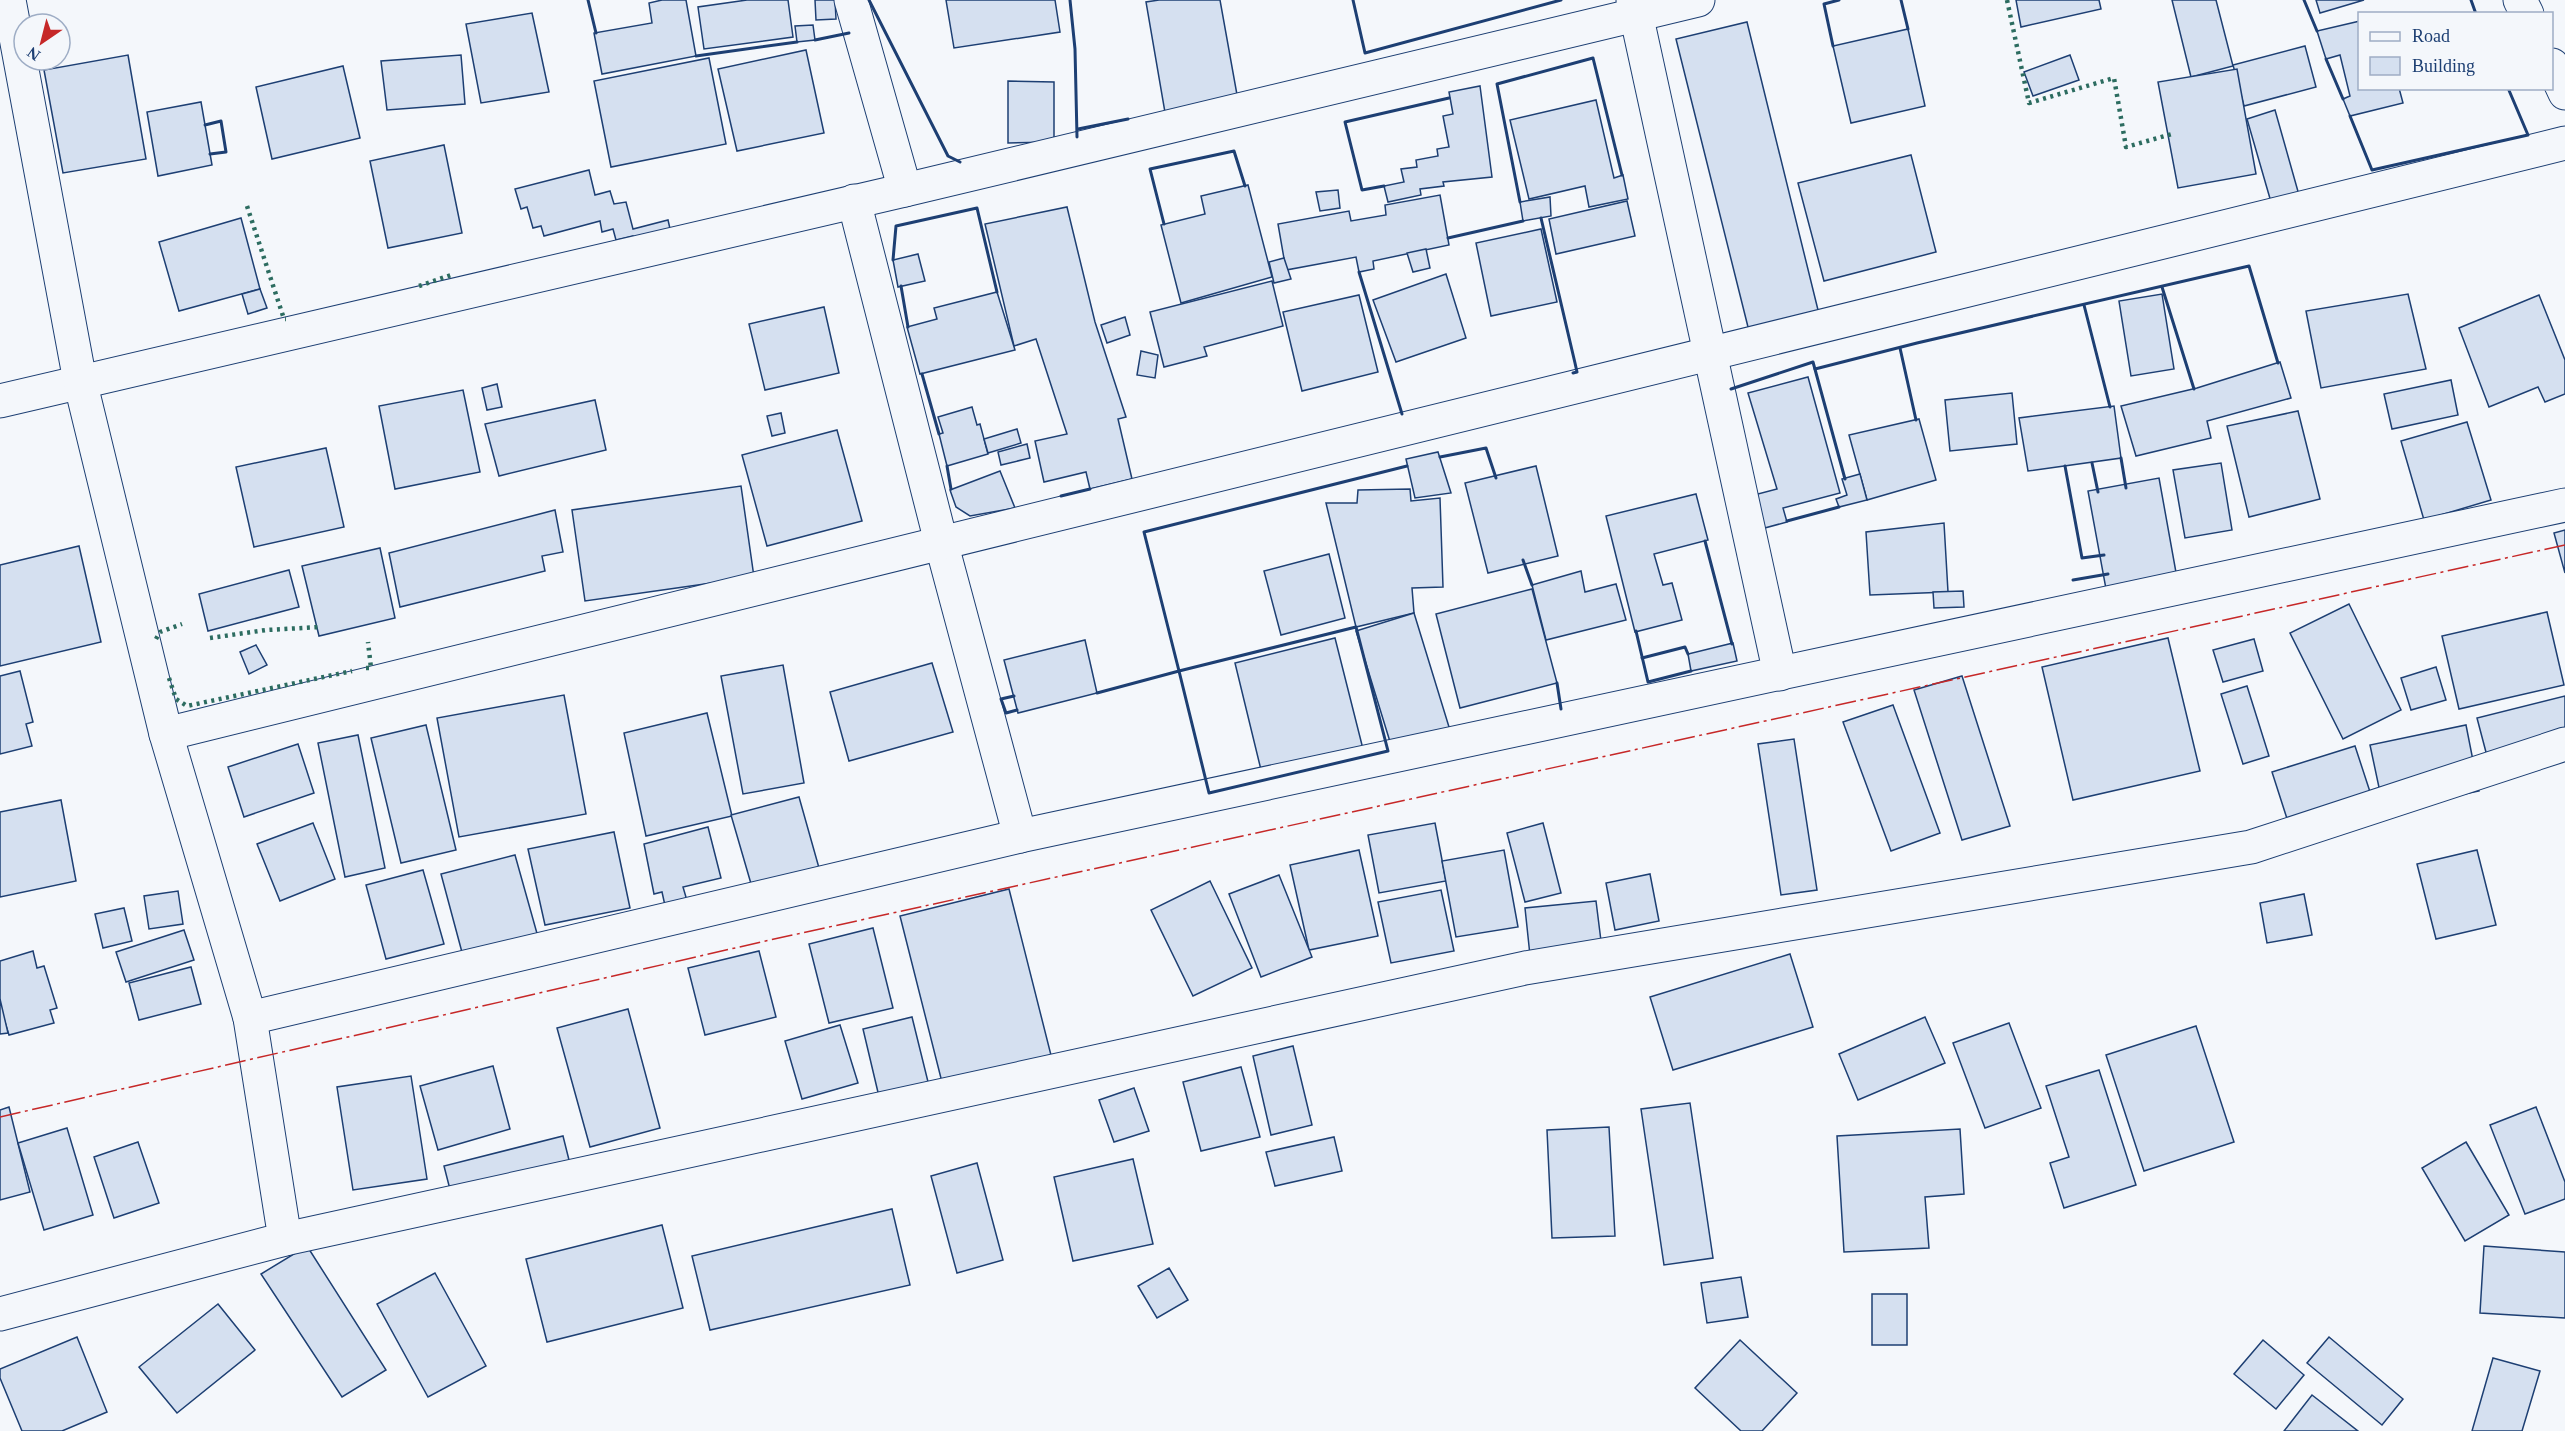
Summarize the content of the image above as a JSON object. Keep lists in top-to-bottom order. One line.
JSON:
{"legend":["Road","Building"],"north":"bottom left"}
